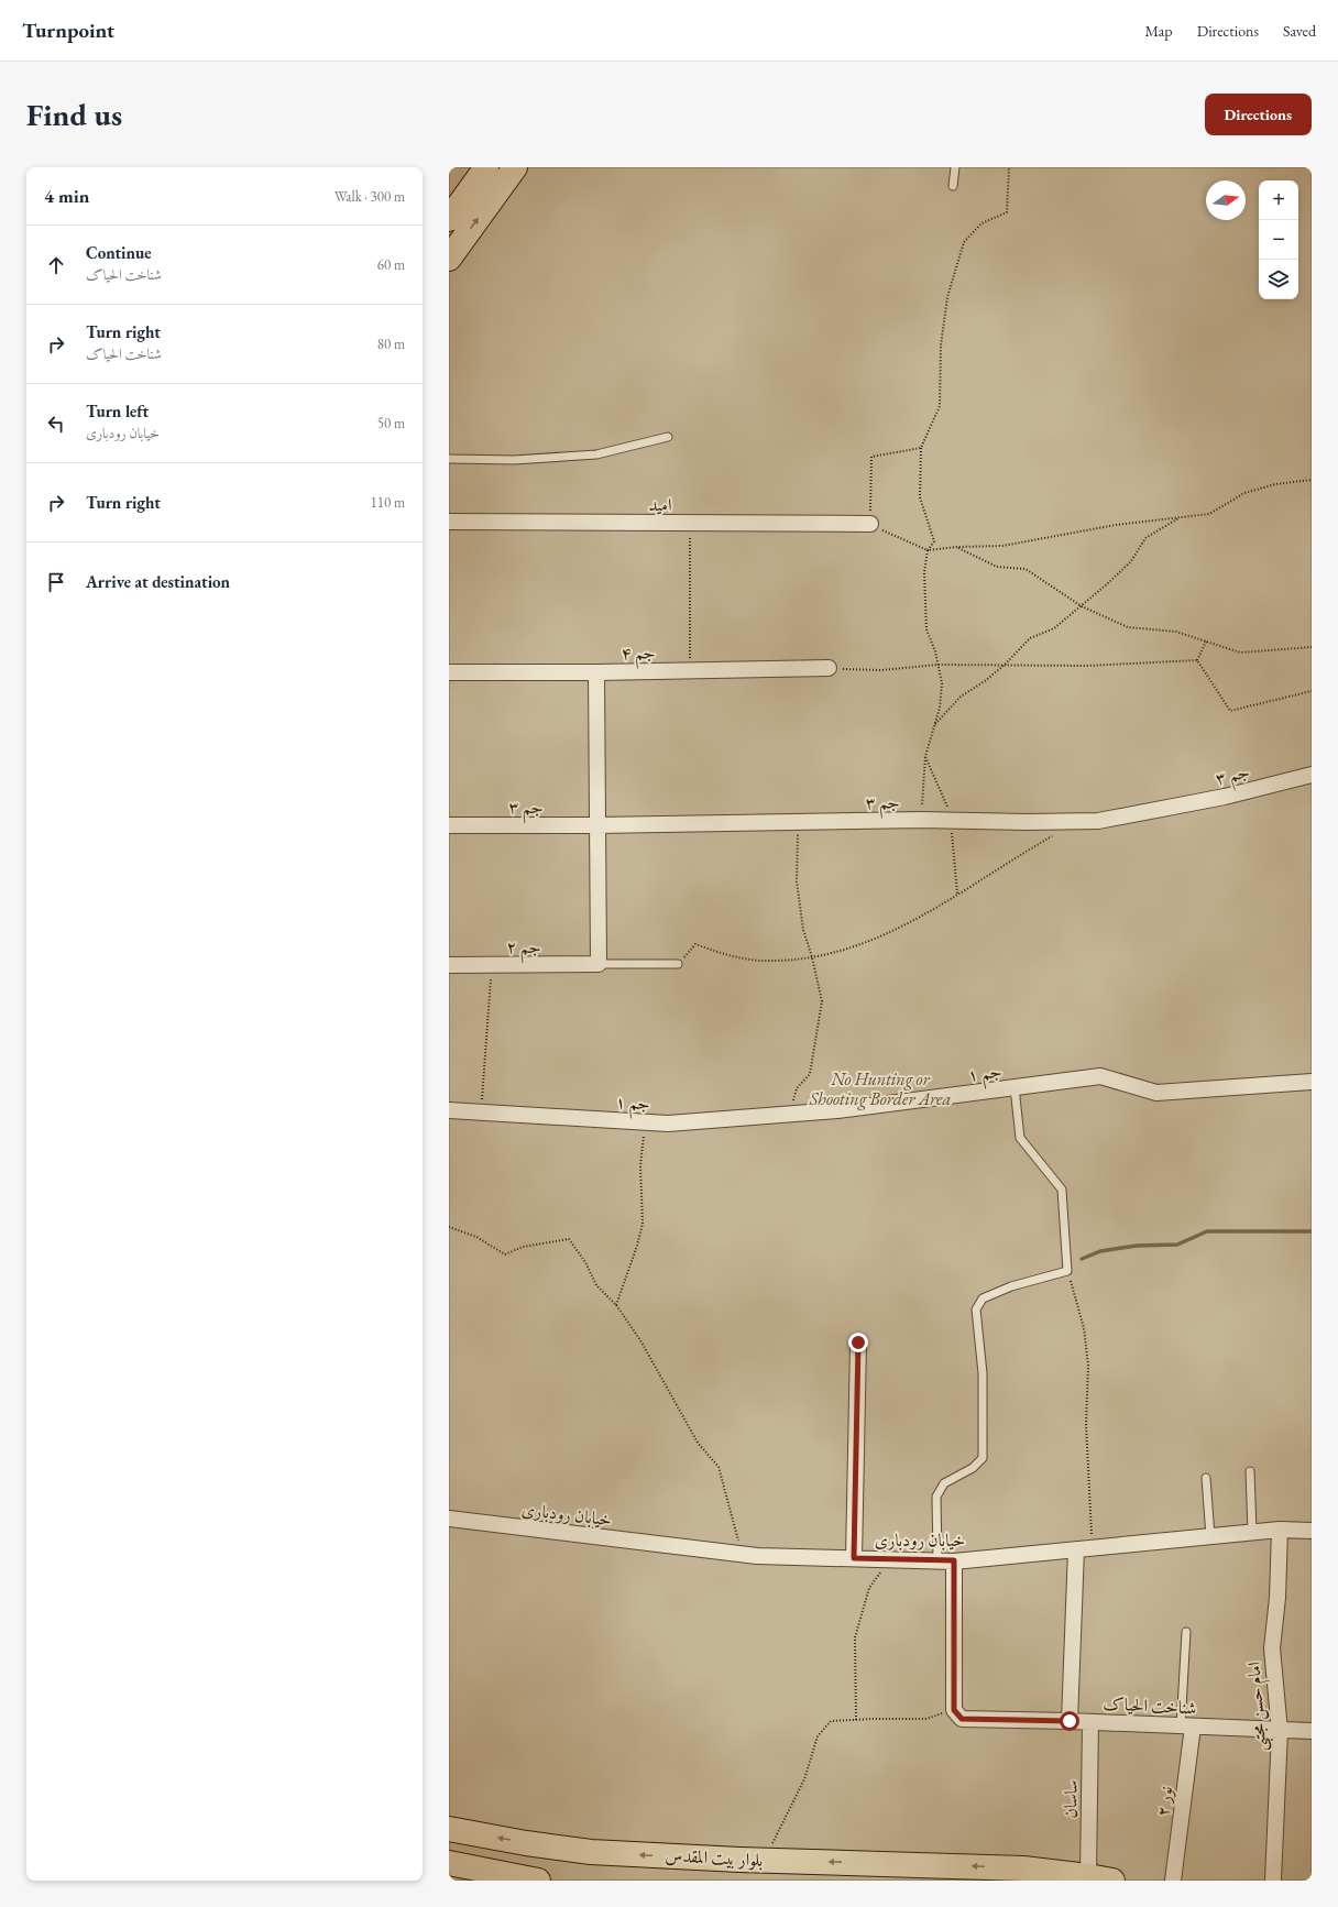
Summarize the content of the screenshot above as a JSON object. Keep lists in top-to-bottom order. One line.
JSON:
{"streets":{"main road":["بلوار بیت المقدس"],"street":["امید","جم ۴","جم ۳","جم ۲","جم ۱","خیابان رودباری","شناخت الحیاک","امام حسن مجتبی","ساسان","نور ٢"]},"crossings":[["خیابان رودباری","امام حسن مجتبی"],["شناخت الحیاک","امام حسن مجتبی"],["شناخت الحیاک","ساسان"],["شناخت الحیاک","نور ٢"],["ساسان","بلوار بیت المقدس"]],"one_way":["بلوار بیت المقدس"],"parks":["No Hunting or Shooting Border Area"],"north":"right","page":{"header":"Turnpoint","nav":["Map","Directions","Saved"],"buttons":"Directions","title":"Find us","heading":["4 min","Walk · 300 m"],"map_buttons":["+","−"],"list":[["Continue","شناخت الحیاک","60 m"],["Turn right","شناخت الحیاک","80 m"],["Turn left","خیابان رودباری","50 m"],["Turn right","110 m"],"Arrive at destination"]}}
